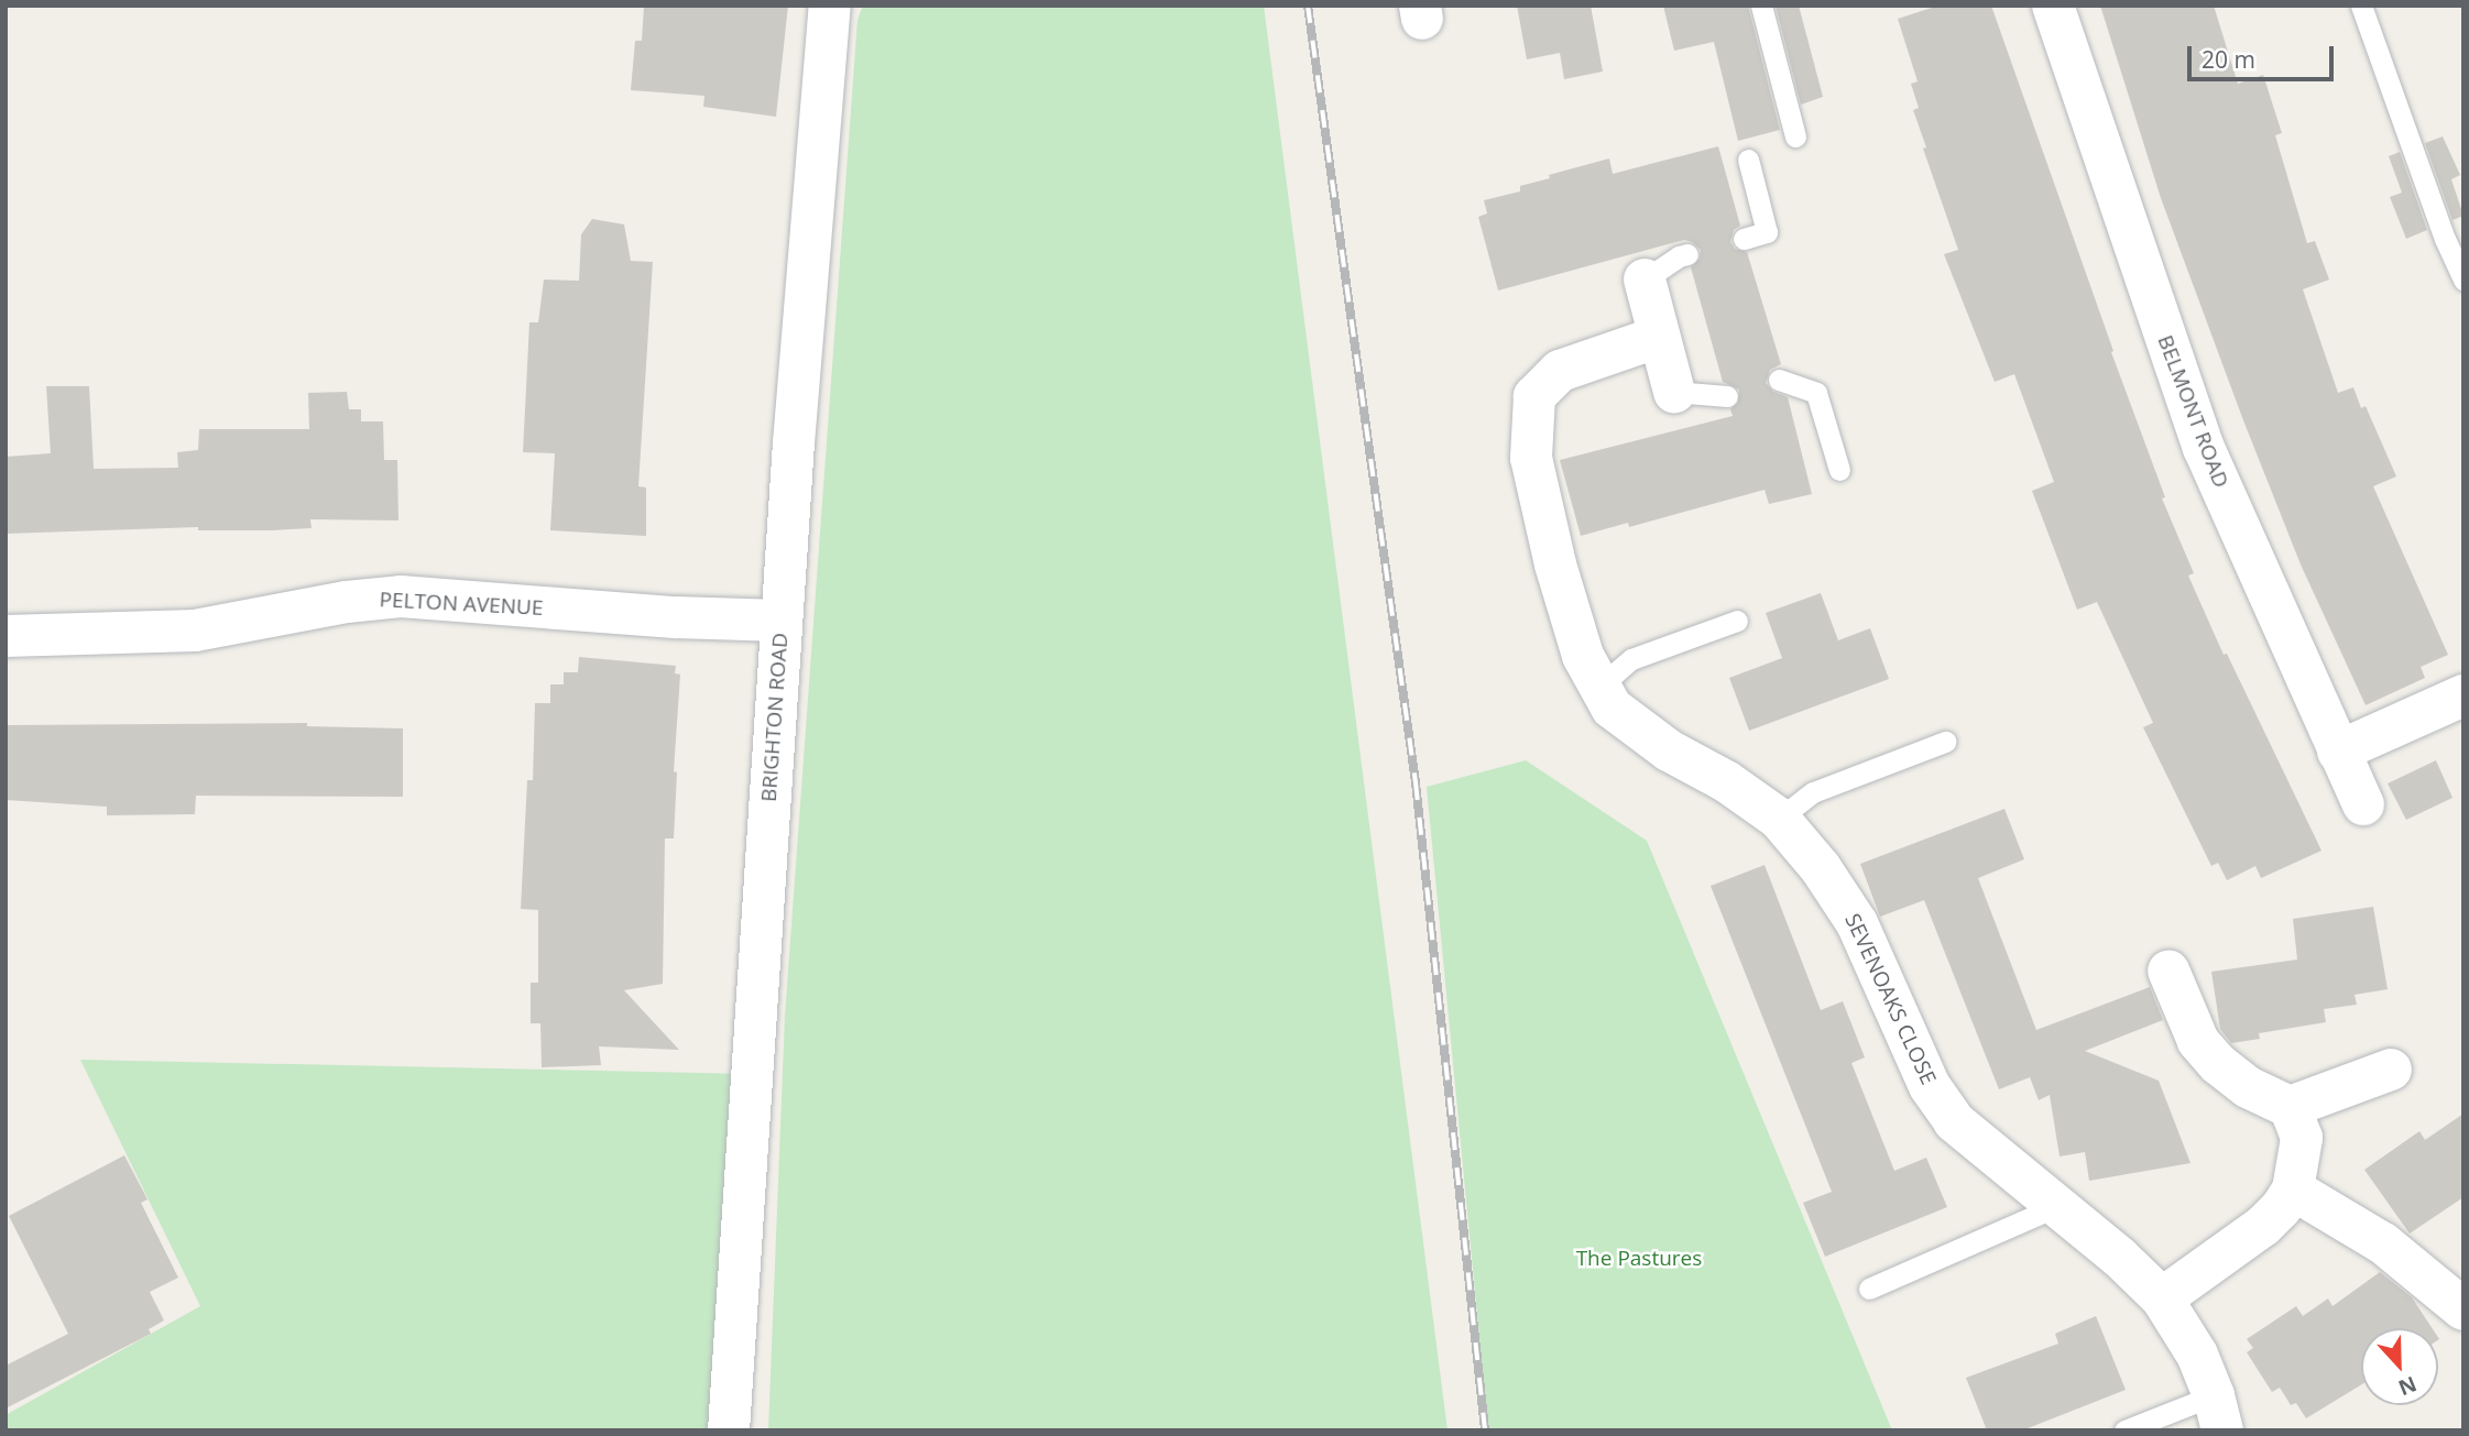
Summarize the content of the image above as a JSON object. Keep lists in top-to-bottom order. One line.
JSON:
{"streets":{"street":["BELMONT ROAD","PELTON AVENUE","BRIGHTON ROAD","SEVENOAKS CLOSE"]},"crossings":[["PELTON AVENUE","BRIGHTON ROAD"]],"parks":["The Pastures"],"scale_bar":"20 m","north":"bottom"}
